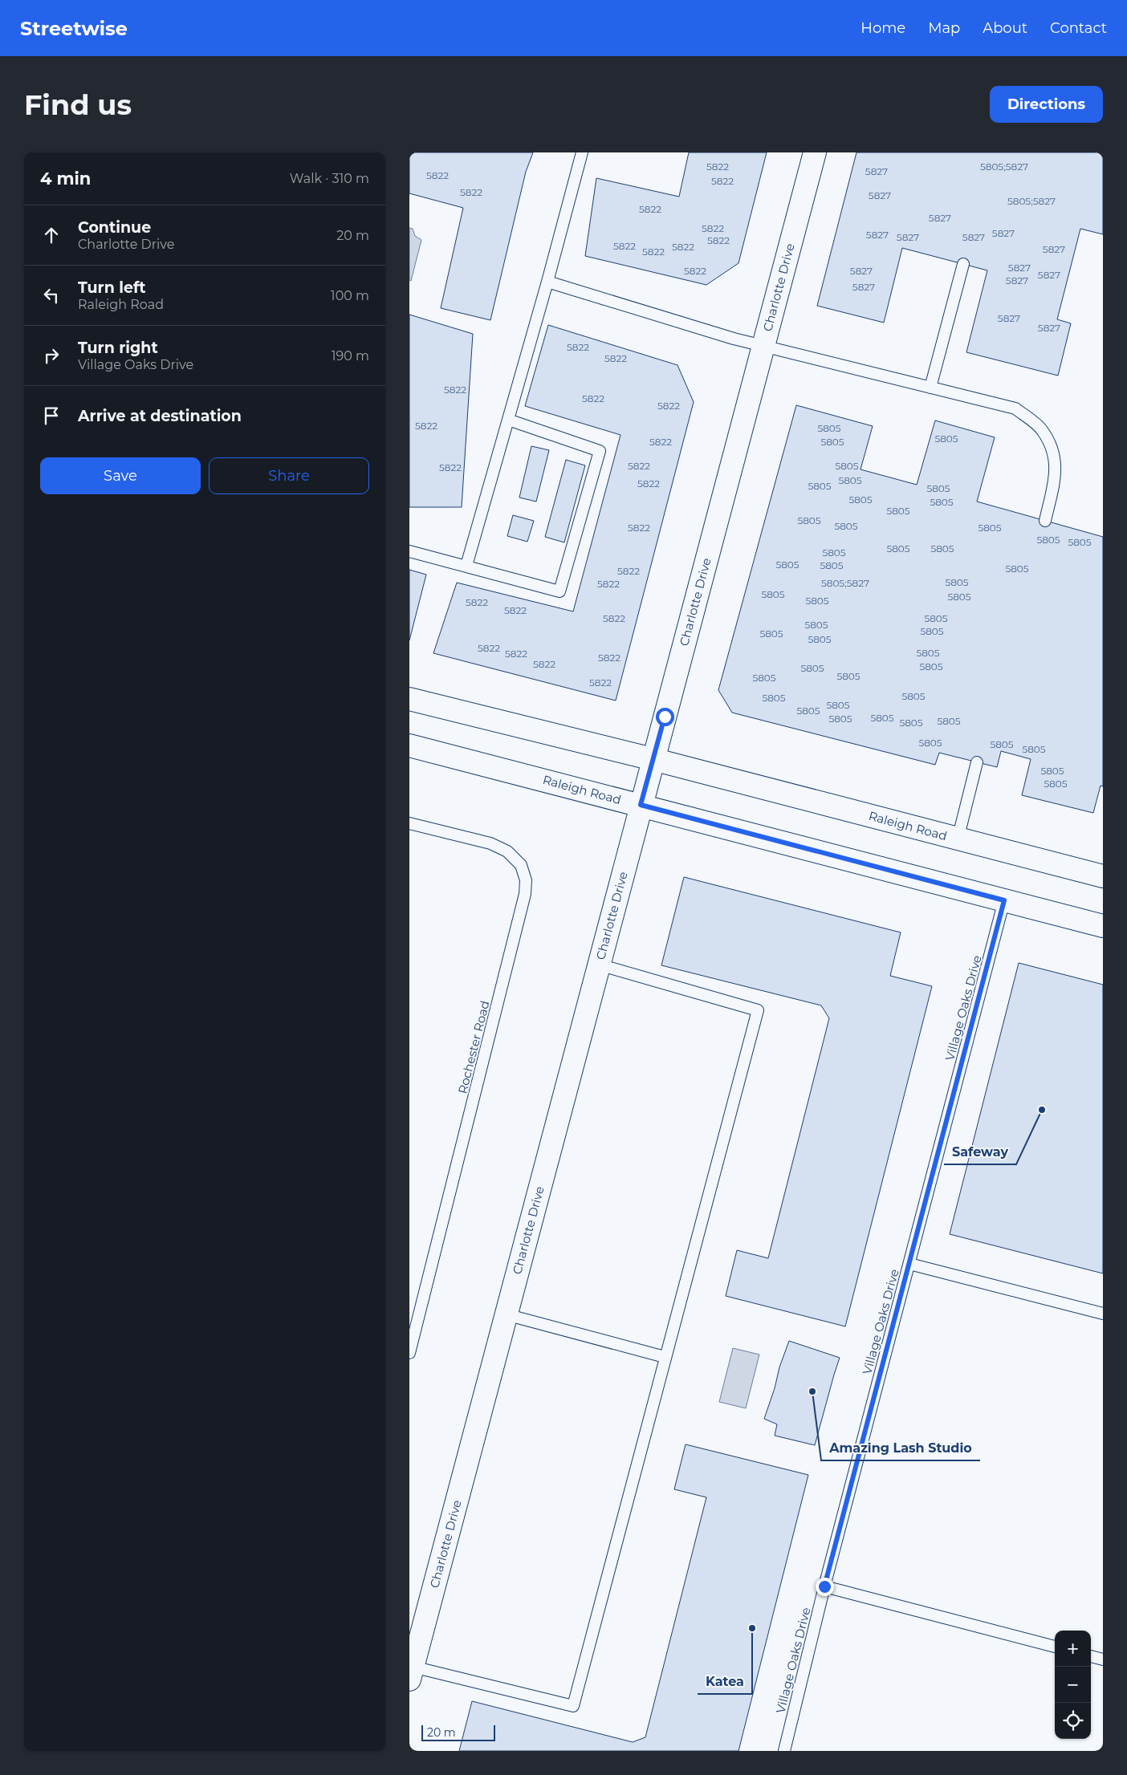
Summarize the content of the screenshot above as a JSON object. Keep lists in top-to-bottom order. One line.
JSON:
{"streets":{"street":["Charlotte Drive","Raleigh Road"],"lane":["Village Oaks Drive","Rochester Road"]},"crossings":[["Charlotte Drive","Raleigh Road"],["Raleigh Road","Village Oaks Drive"]],"places":["Safeway","Amazing Lash Studio","Katea"],"house_numbers":["5822","5805;5827","5827","5822","5822","5822","5827","5805;5827","5822","5827","5822","5827","5827","5827","5827","5822","5822","5822","5827","5822","5827","5822","5827","5827","5827","5827","5827","5827","5822","5822","5822","5822","5822","5822","5805","5805","5822","5805","5822","5805","5822","5805","5822","5805","5805","5805","5805","5805","5805","5805","5822","5805","5805","5805","5805","5805","5805","5805","5805","5805","5822","5805","5805;5827","5822","5805","5805","5805","5822","5822","5822","5805","5805","5805","5805","5805","5822","5805","5822","5822","5822","5805","5805","5805","5805","5822","5805","5805","5805","5805","5805","5805","5805","5805","5805","5805","5805","5805","5805"],"scale_bar":"20 m","page":{"header":"Streetwise","nav":["Home","Map","About","Contact"],"buttons":["Directions",["Save","Share"]],"title":"Find us","heading":["4 min","Walk · 310 m"],"list":[["Continue","Charlotte Drive","20 m"],["Turn left","Raleigh Road","100 m"],["Turn right","Village Oaks Drive","190 m"],"Arrive at destination"],"map_buttons":["+","−"],"scale":"20 m"}}
